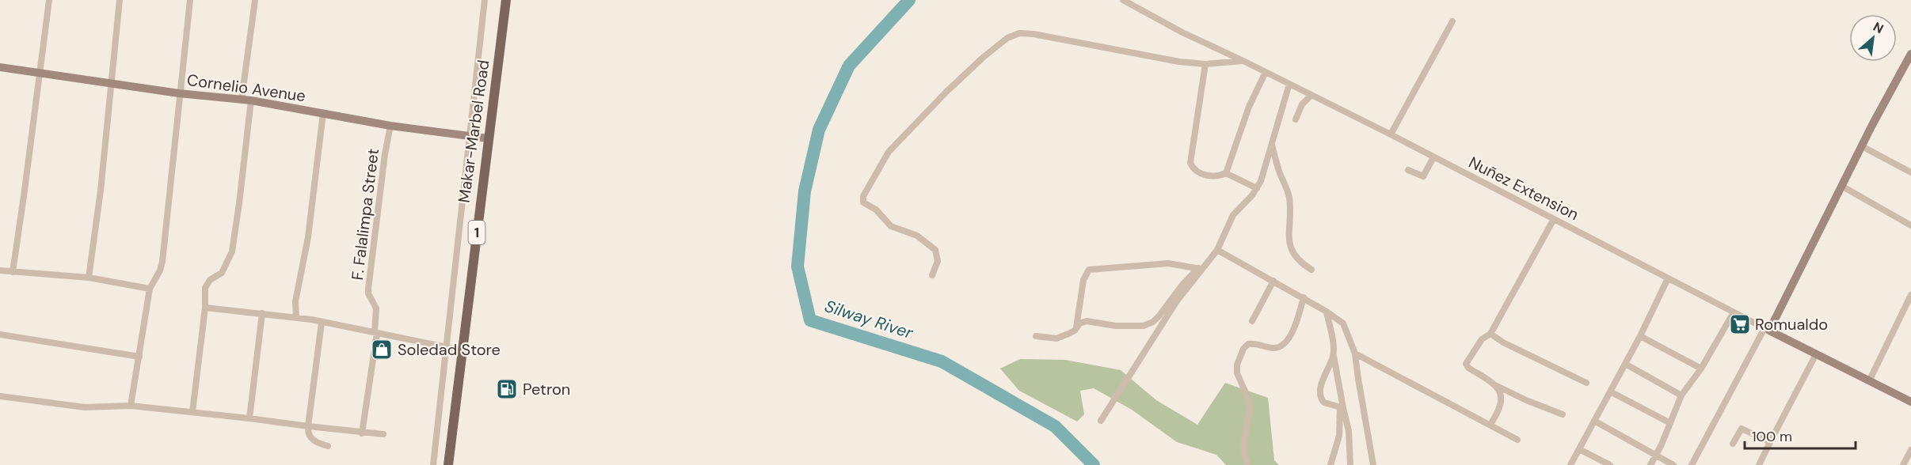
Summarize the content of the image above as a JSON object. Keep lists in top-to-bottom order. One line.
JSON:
{"streets":{"main road":["Makar-Marbel Road","1"],"street":["Cornelio Avenue","Nuñez Extension","F. Falalimpa Street"]},"crossings":[["Cornelio Avenue","Makar-Marbel Road"],["Cornelio Avenue","F. Falalimpa Street"]],"water":["Silway River"],"places":{"supermarket":["Romualdo"],"shop":["Soledad Store"],"fuel station":["Petron"]},"scale_bar":"100 m","north":"top right"}
